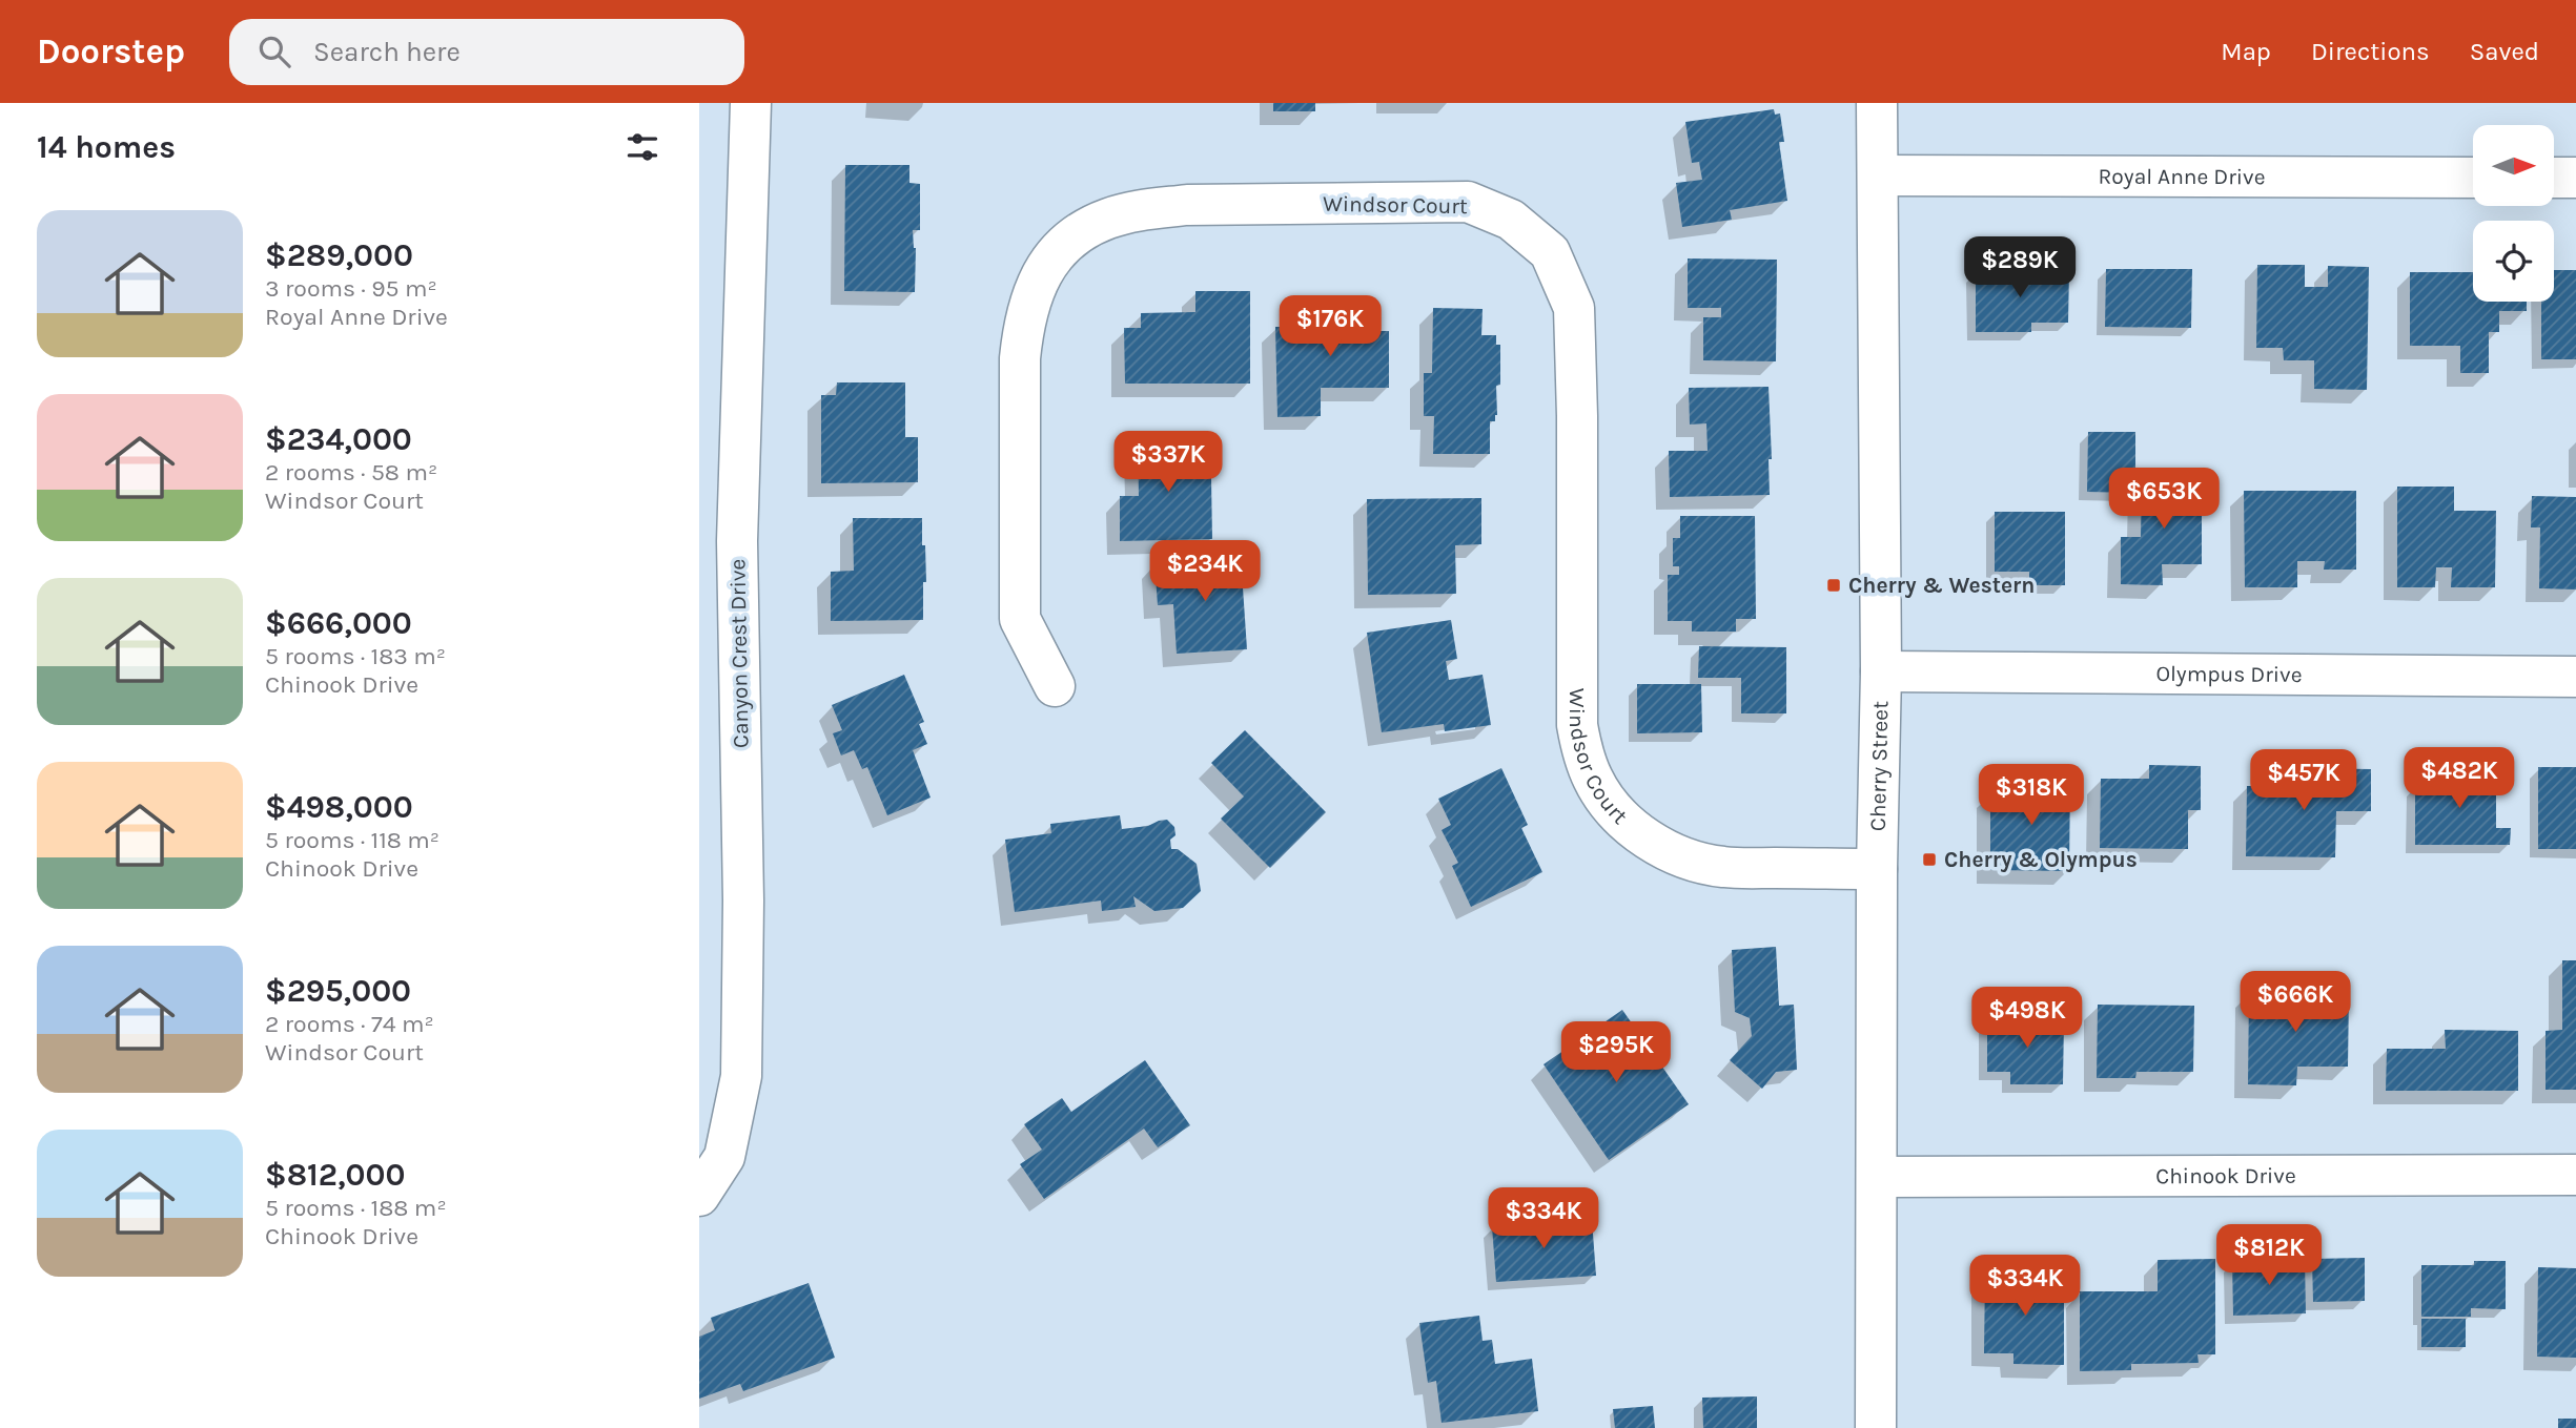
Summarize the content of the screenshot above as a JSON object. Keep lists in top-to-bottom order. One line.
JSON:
{"streets":{"street":["Royal Anne Drive","Windsor Court","Canyon Crest Drive","Olympus Drive","Cherry Street","Chinook Drive"]},"crossings":[["Royal Anne Drive","Cherry Street"],["Windsor Court","Cherry Street"],["Olympus Drive","Cherry Street"],["Cherry Street","Chinook Drive"]],"places":{"transit":["Cherry & Western","Cherry & Olympus"]},"north":"right","page":{"header":"Doorstep","search":"Search here","nav":["Map","Directions","Saved"],"heading":"14 homes","list":[{"name":"$289,000","note":"3 rooms · 95 m² · Royal Anne Drive"},{"name":"$234,000","note":"2 rooms · 58 m² · Windsor Court"},{"name":"$666,000","note":"5 rooms · 183 m² · Chinook Drive"},{"name":"$498,000","note":"5 rooms · 118 m² · Chinook Drive"},{"name":"$295,000","note":"2 rooms · 74 m² · Windsor Court"},{"name":"$812,000","note":"5 rooms · 188 m² · Chinook Drive"}],"price":["$289K","$176K","$337K","$653K","$234K","$482K","$457K","$318K","$666K","$498K","$295K","$334K","$812K","$334K"]}}
